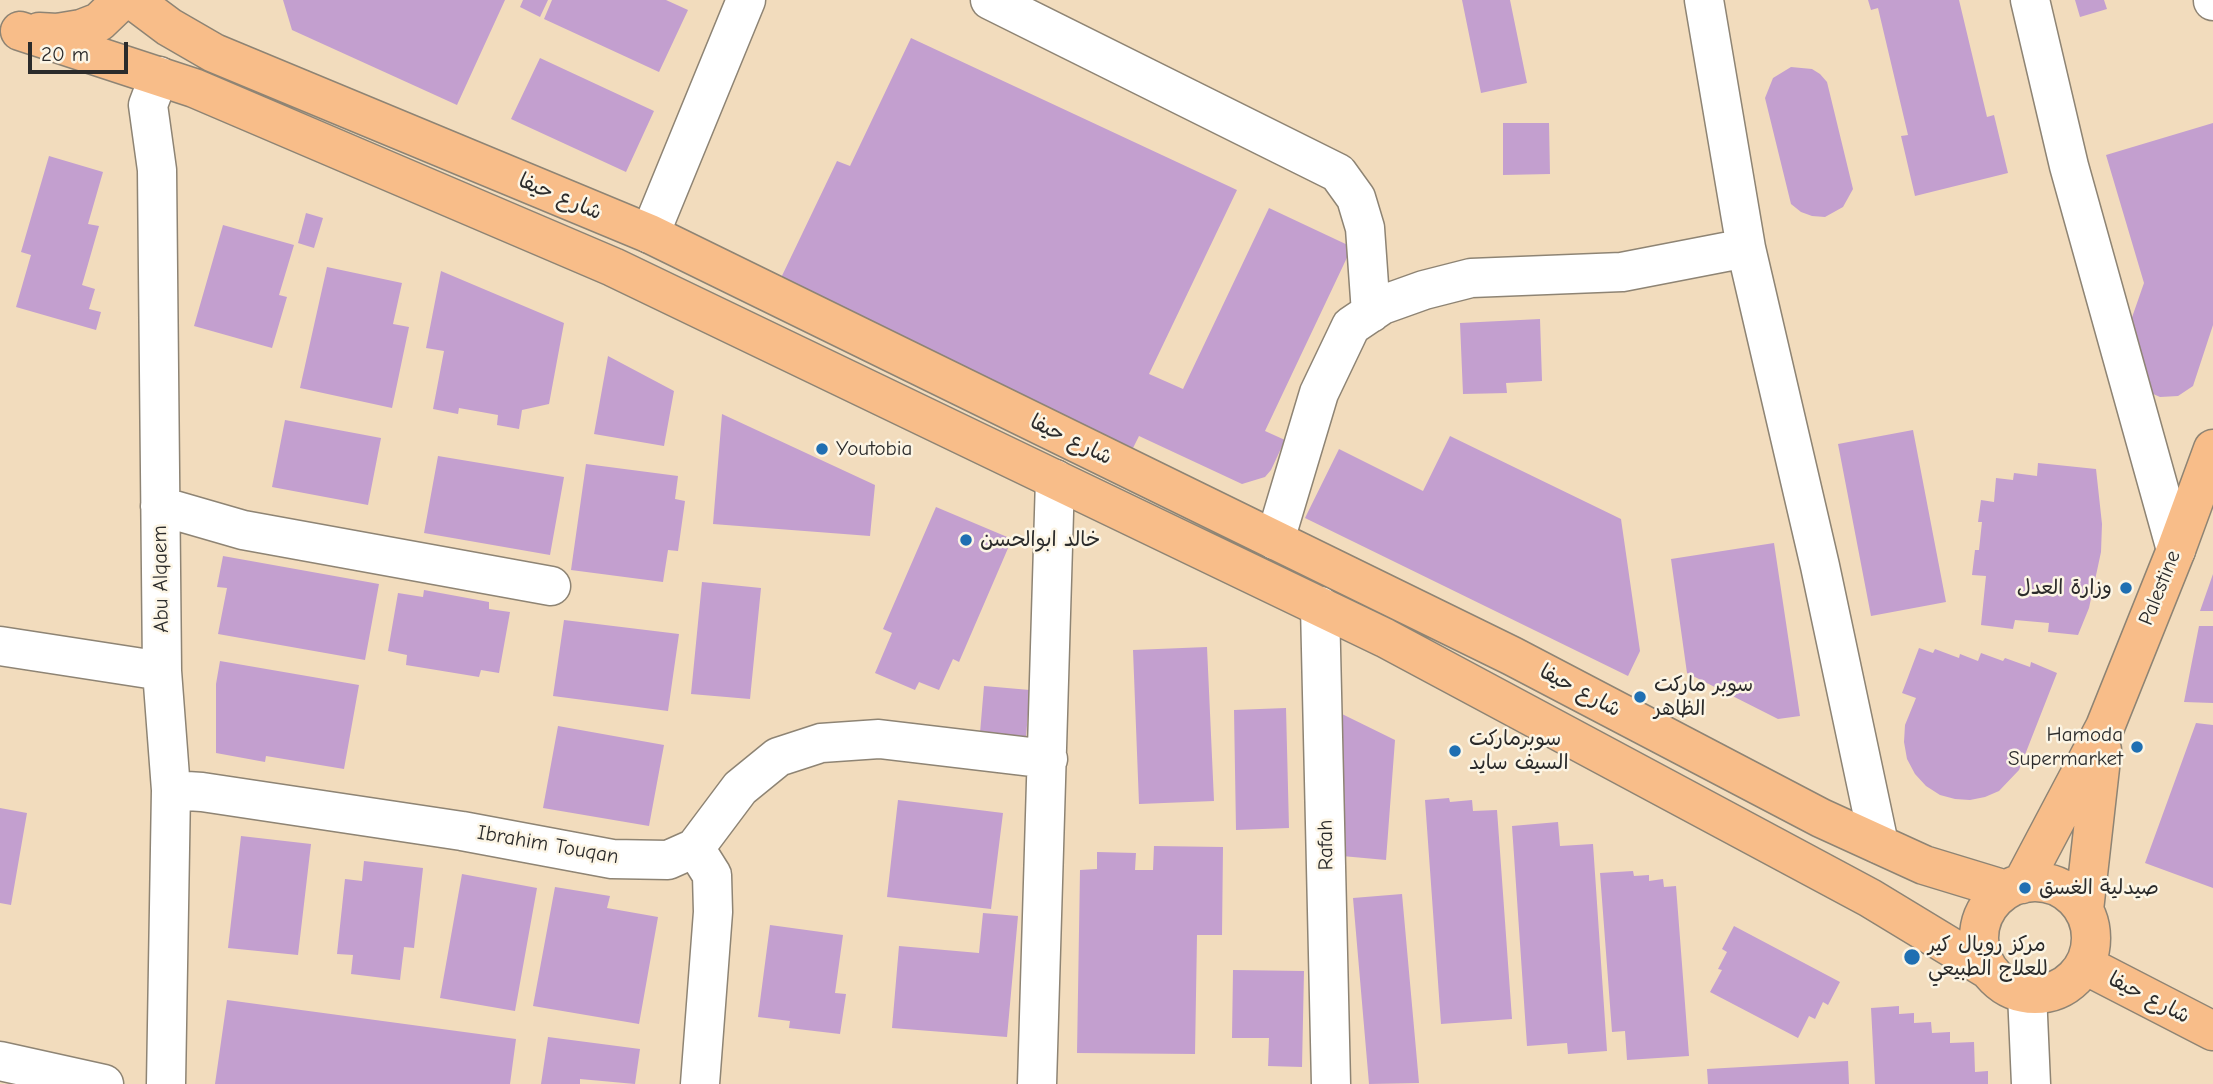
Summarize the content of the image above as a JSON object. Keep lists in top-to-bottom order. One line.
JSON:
{"streets":{"main road":["شارع حيفا","Palestine"],"street":["Abu Alqaem","Ibrahim Touqan","Rafah"]},"crossings":[["Abu Alqaem","Ibrahim Touqan"]],"places":["Youtobia","خالد ابوالحسن","وزارة العدل","سوبر ماركت الظاهر","Hamoda Supermarket","سوبرماركت السيف سايد","صيدلية الغسق","مركز رويال كير للعلاج الطبيعي"],"scale_bar":"20 m"}
